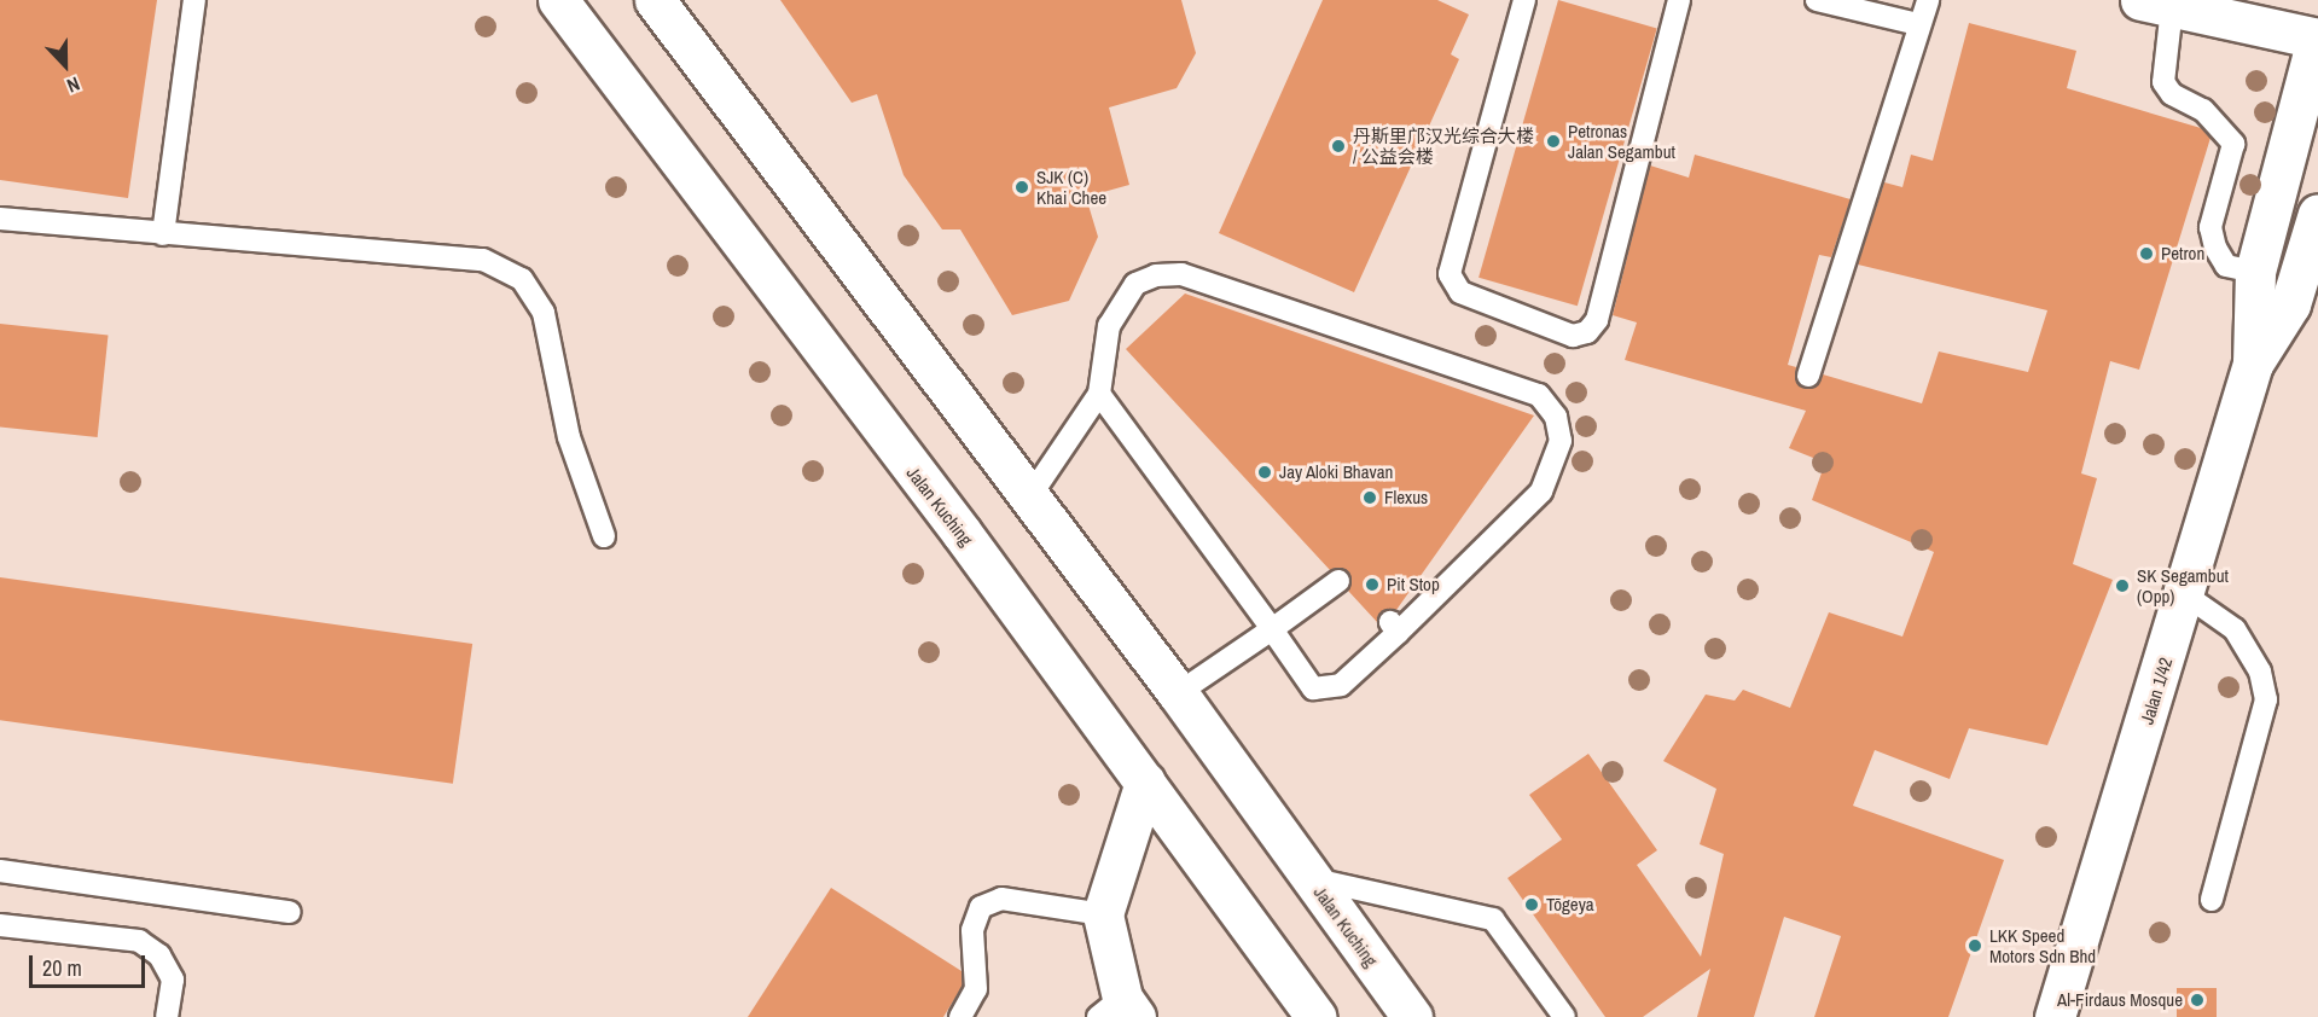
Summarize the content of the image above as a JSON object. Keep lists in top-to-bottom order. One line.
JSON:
{"streets":{"main road":["Jalan Kuching","Jalan 1/42"]},"places":["Petronas Jalan Segambut","丹斯里邝汉光综合大楼 / 公益会楼","SJK (C) Khai Chee","Petron","Jay Aloki Bhavan","Flexus","Pit Stop","SK Segambut (Opp)","Tōgeya","LKK Speed Motors Sdn Bhd","Al-Firdaus Mosque"],"scale_bar":"20 m","north":"bottom"}
